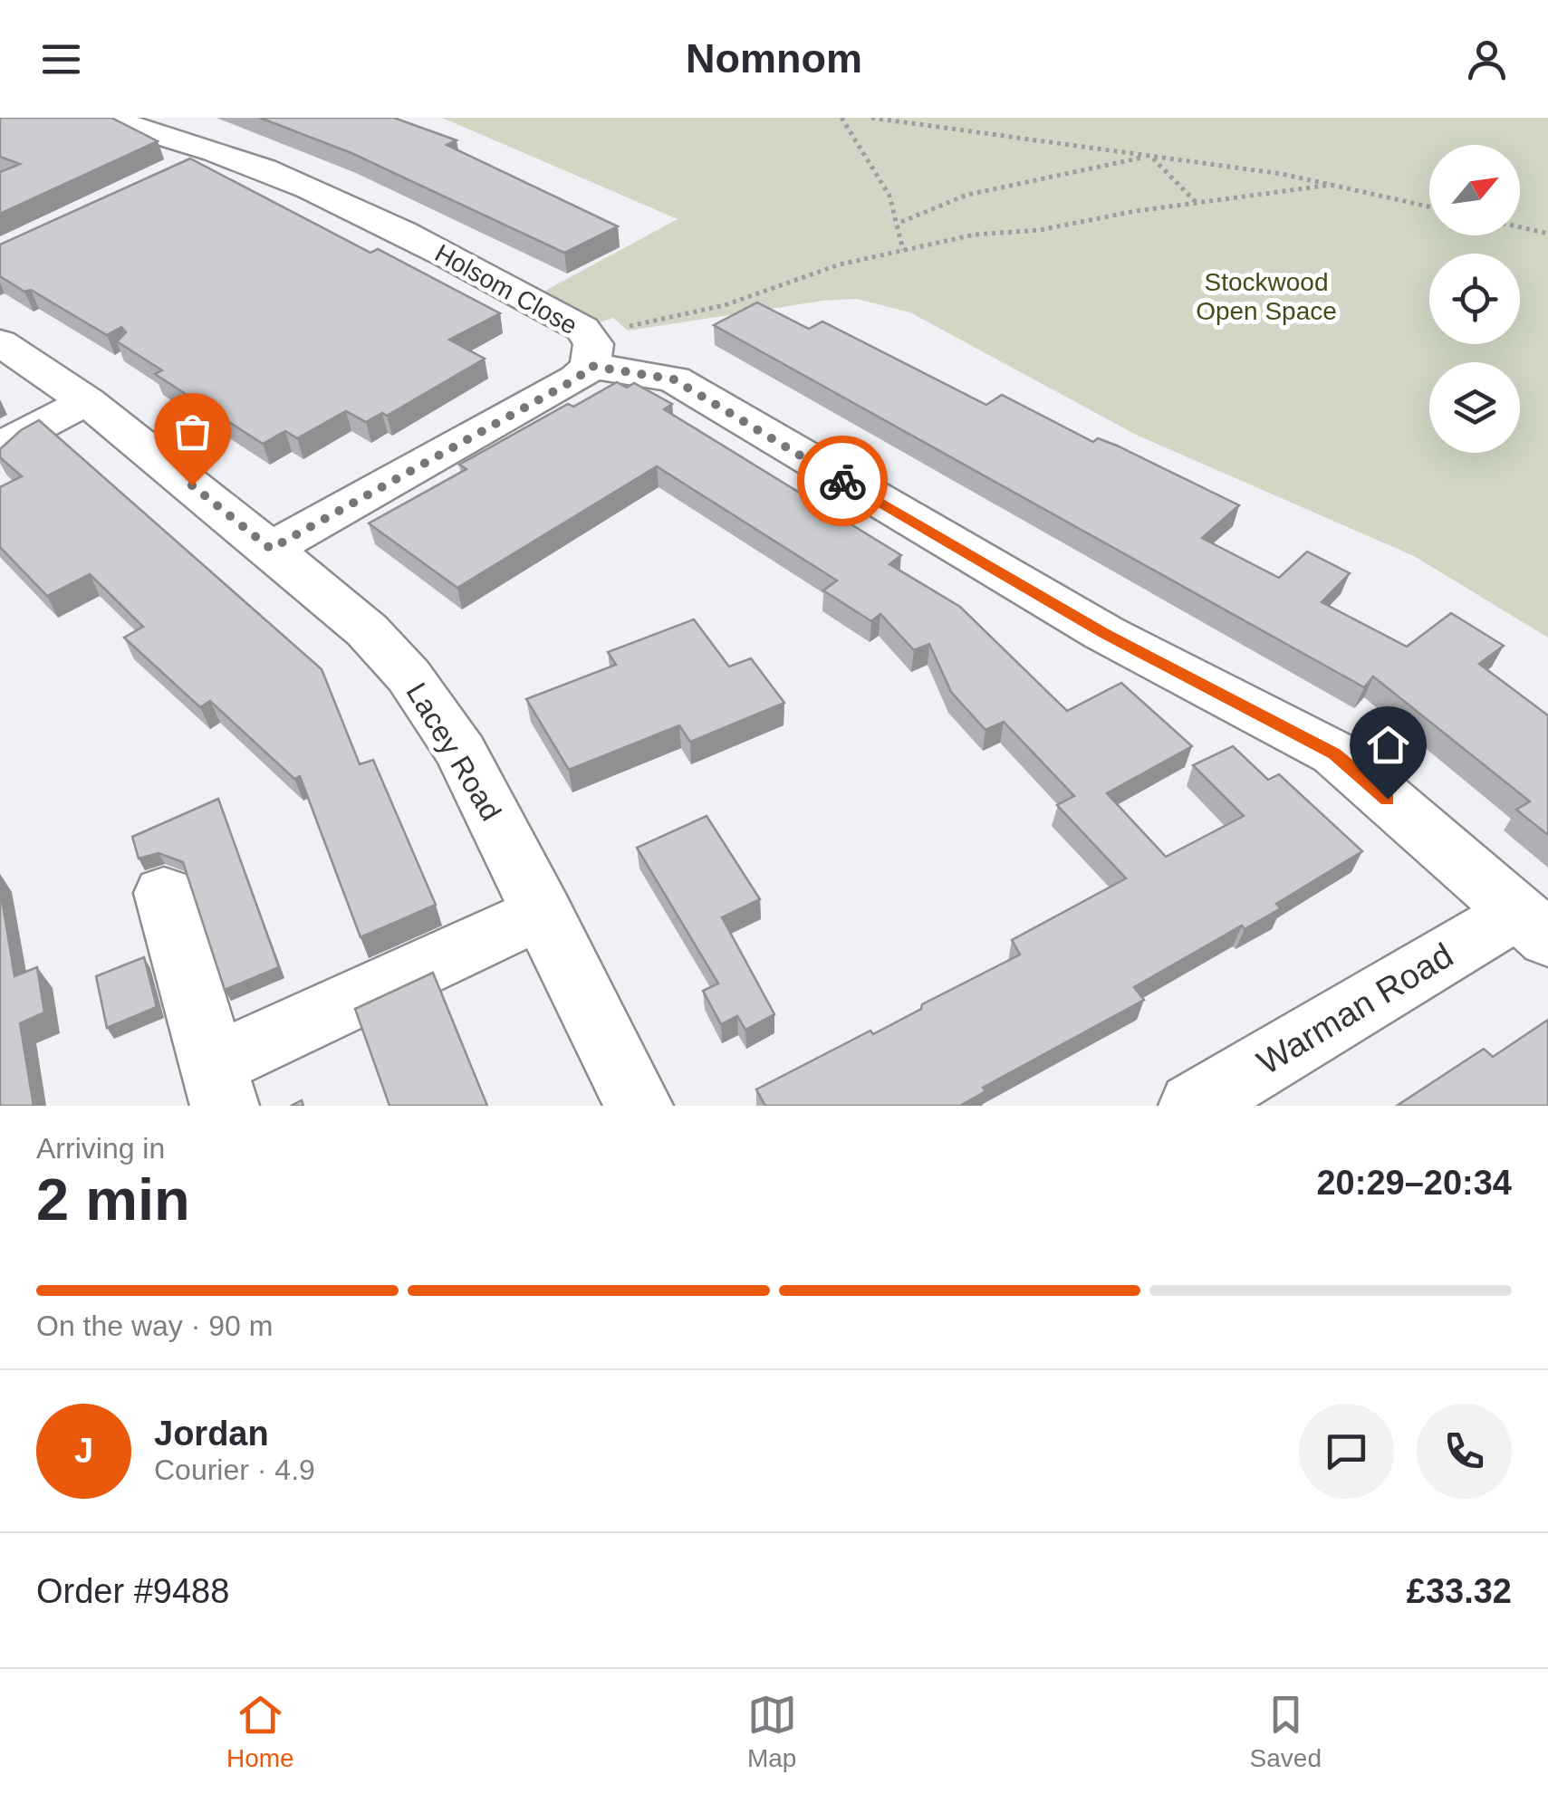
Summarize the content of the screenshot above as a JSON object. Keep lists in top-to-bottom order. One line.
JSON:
{"streets":{"street":["Holsom Close","Lacey Road","Warman Road"]},"crossings":[["Holsom Close","Lacey Road"]],"parks":["Stockwood Open Space"],"north":"top right","page":{"header":"Nomnom","heading":["2 min","Arriving in","20:29–20:34"],"panel":["Jordan","Courier · 4.9","Order #9488","£33.32"],"bar":"On the way · 90 m","round":"J","tabs":["Home","Map","Saved"]}}
